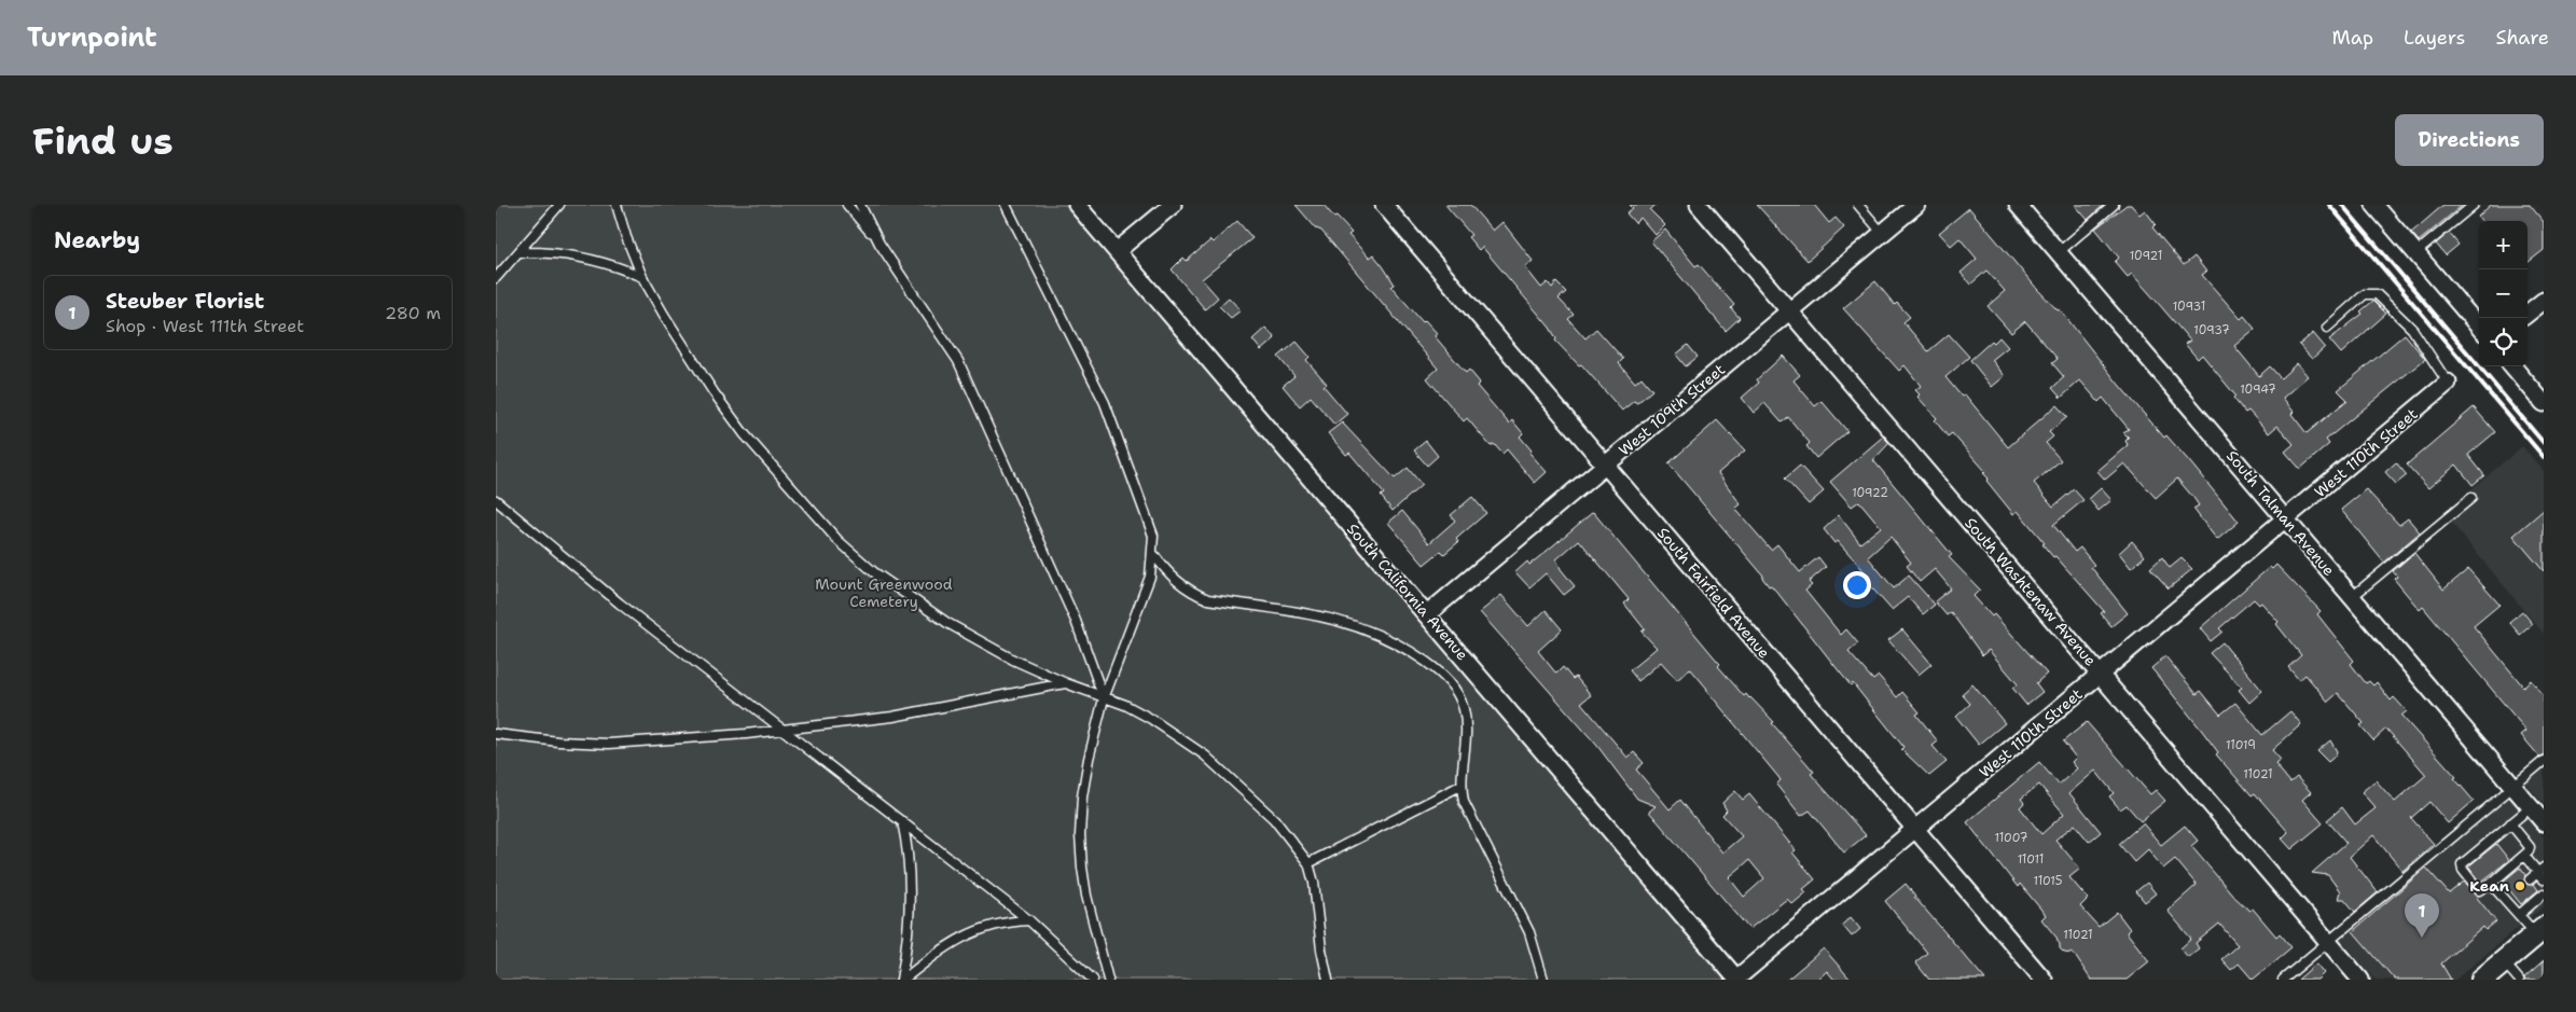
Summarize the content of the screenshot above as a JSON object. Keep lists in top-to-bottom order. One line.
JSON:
{"streets":{"street":["West 109th Street","West 110th Street","South Talman Avenue","South California Avenue","South Washtenaw Avenue","South Fairfield Avenue"]},"crossings":[["West 109th Street","South California Avenue"],["West 109th Street","South Washtenaw Avenue"],["West 109th Street","South Fairfield Avenue"],["West 110th Street","South Talman Avenue"],["West 110th Street","South California Avenue"],["West 110th Street","South Washtenaw Avenue"],["West 110th Street","South Fairfield Avenue"]],"parks":["Mount Greenwood Cemetery"],"places":["Kean"],"house_numbers":["10921","10931","10937","10947","10922","11019","11021","11007","11011","11015","11021"],"page":{"header":"Turnpoint","nav":["Map","Layers","Share"],"buttons":"Directions","title":"Find us","heading":"Nearby","map_buttons":["+","−"],"list":[{"mark":"1","name":"Steuber Florist","note":"Shop · West 111th Street","value":"280 m"}],"pins":"1"}}
